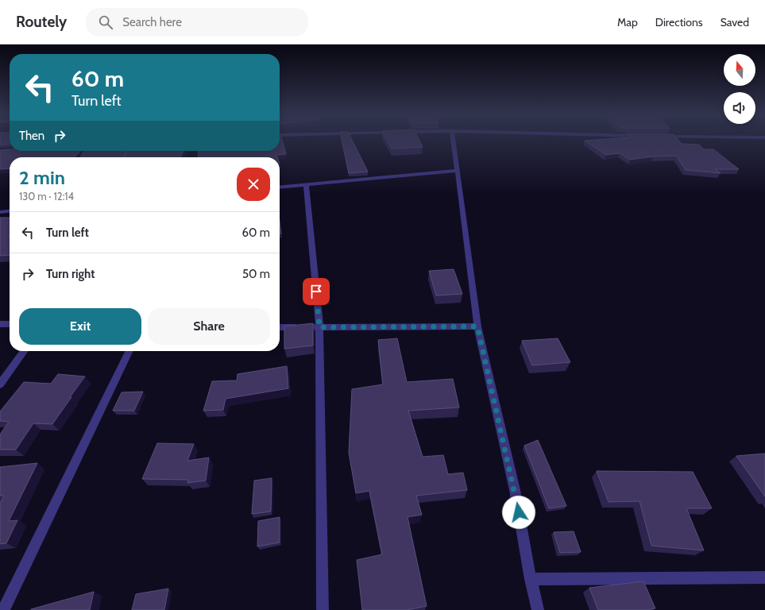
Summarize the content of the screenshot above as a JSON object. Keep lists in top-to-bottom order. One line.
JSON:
{"north":"top","page":{"header":"Routely","search":"Search here","nav":["Map","Directions","Saved"],"turn":["60 m","Turn left"],"then":"Then","heading":["2 min","130 m · 12:14"],"list":[{"name":"Turn left","value":"60 m"},{"name":"Turn right","value":"50 m"}],"buttons":["Exit","Share"]}}
